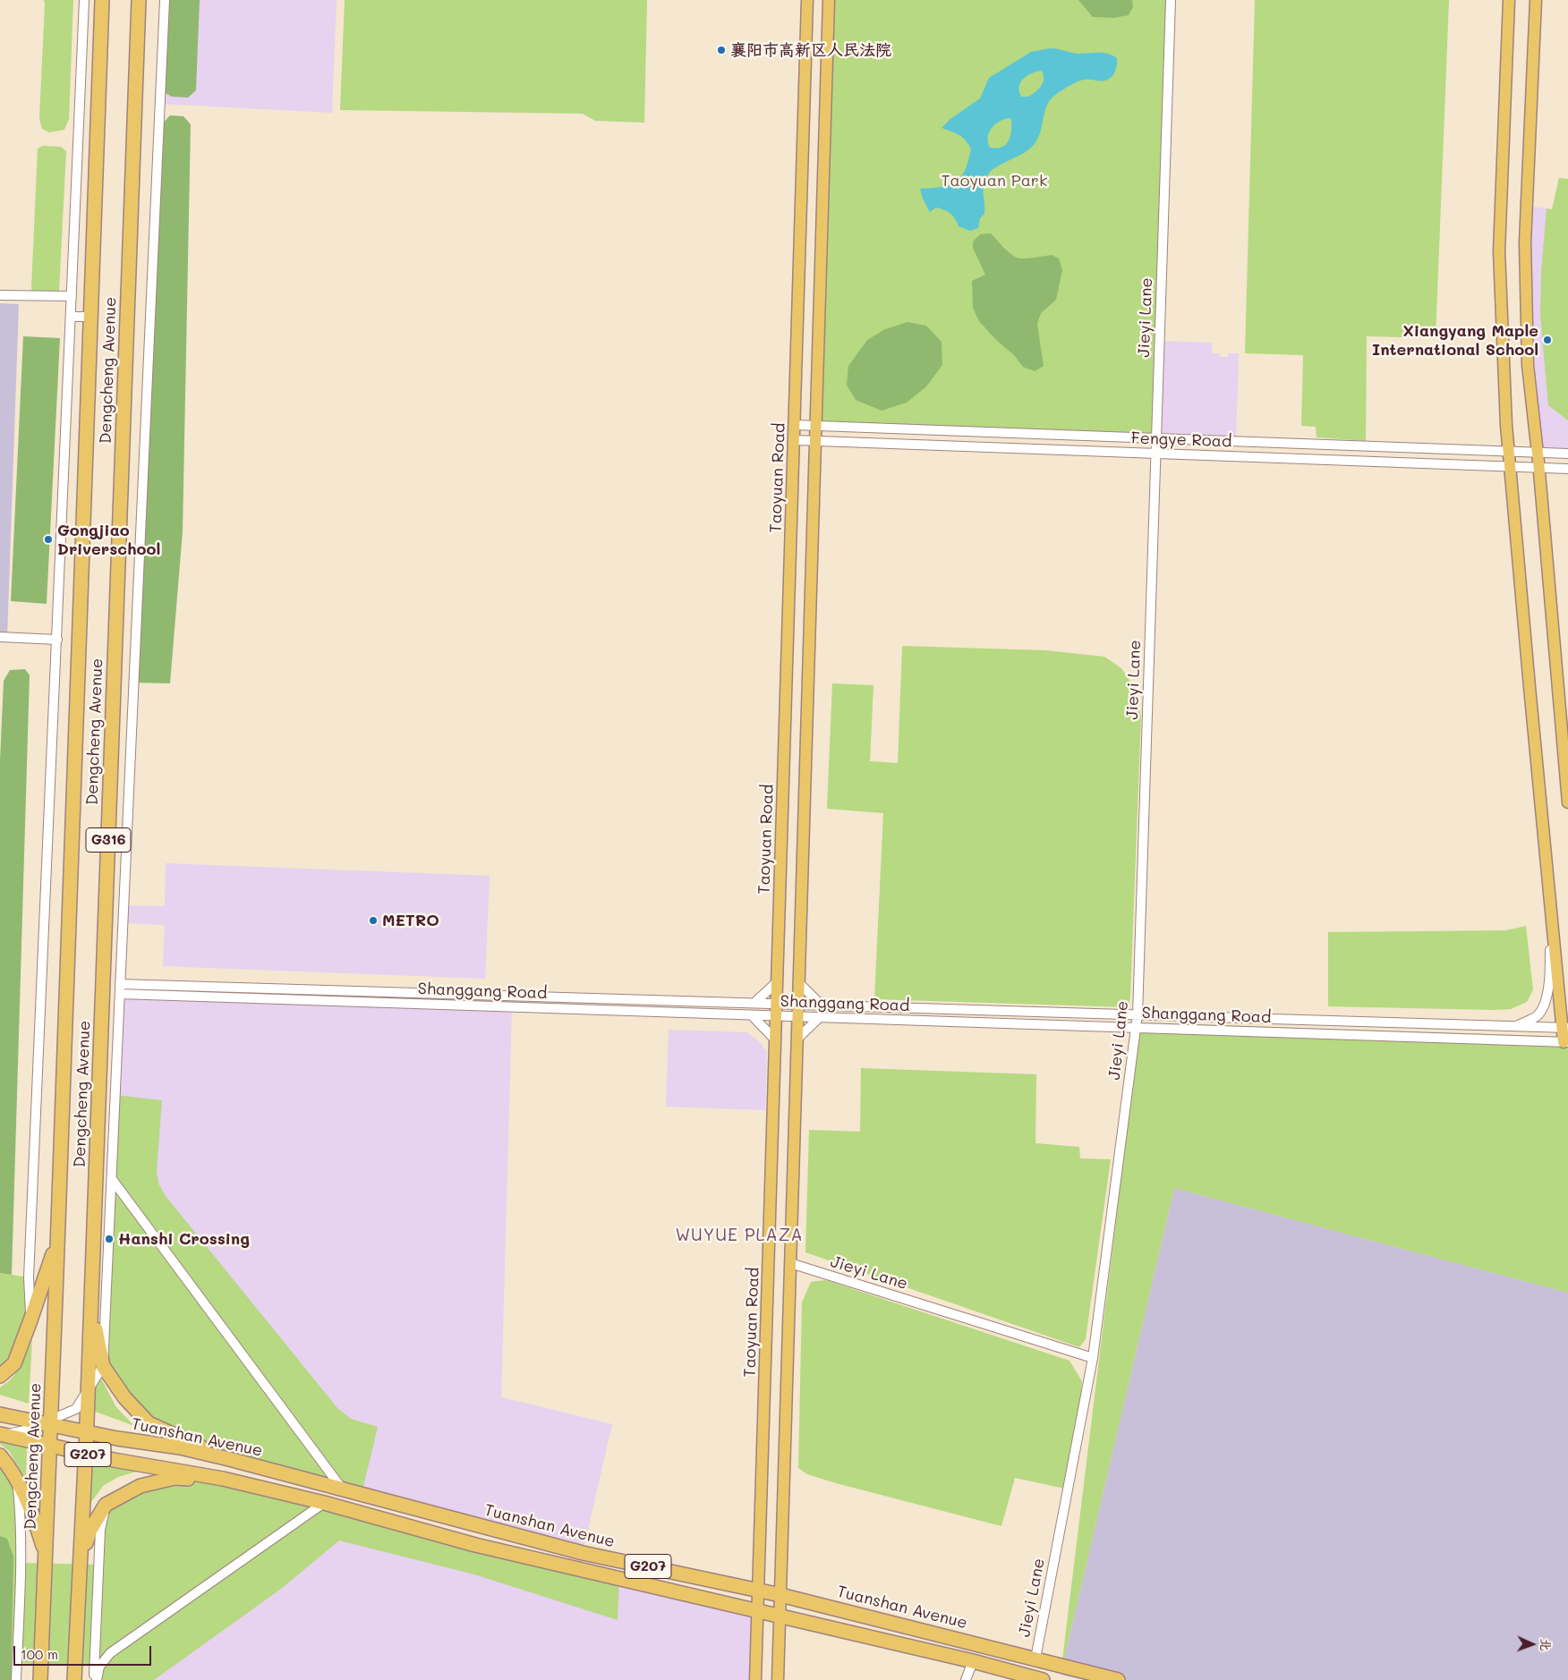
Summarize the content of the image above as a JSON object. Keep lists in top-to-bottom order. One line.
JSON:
{"streets":{"highway":["Dengcheng Avenue","G316","Tuanshan Avenue","G207"],"main road":["Taoyuan Road"],"street":["Jieyi Lane","Fengye Road","Shanggang Road"]},"crossings":[["Jieyi Lane","Fengye Road"],["Jieyi Lane","Shanggang Road"],["Jieyi Lane","Tuanshan Avenue"],["Dengcheng Avenue","Tuanshan Avenue"],["Dengcheng Avenue","G207"],["Fengye Road","Taoyuan Road"],["Taoyuan Road","Shanggang Road"],["Taoyuan Road","Tuanshan Avenue"],["Taoyuan Road","G207"],["Tuanshan Avenue","G207"]],"districts":["WUYUE PLAZA"],"parks":["Taoyuan Park"],"places":["襄阳市高新区人民法院","Xiangyang Maple International School","Gongjiao Driverschool","METRO","Hanshi Crossing"],"scale_bar":"100 m","north":"right"}
